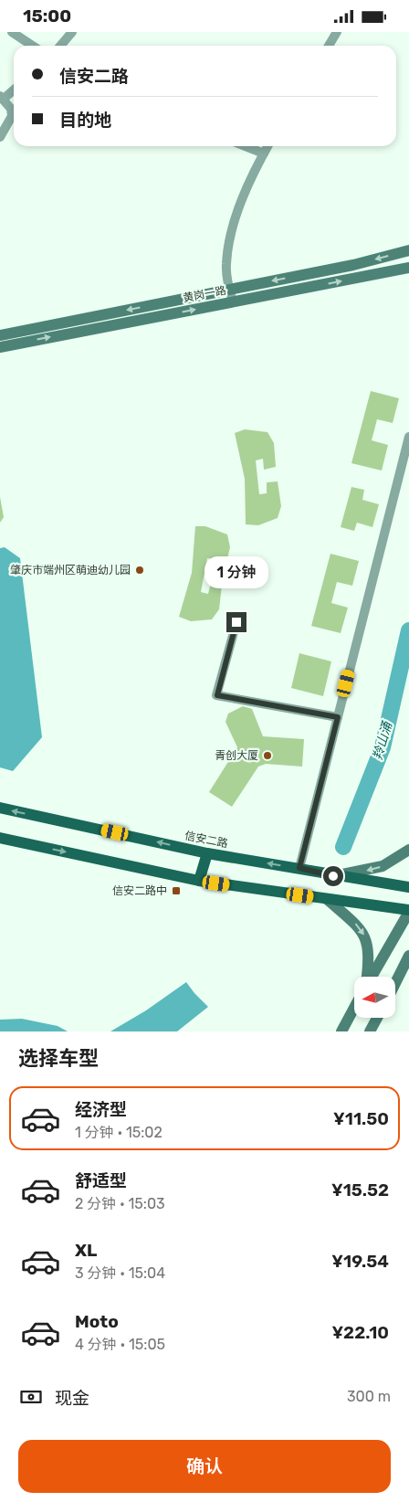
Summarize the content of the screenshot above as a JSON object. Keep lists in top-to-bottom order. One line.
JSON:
{"streets":{"main road":["黄岗一路","信安二路"]},"water":["羚山涌"],"places":{"other":["肇庆市端州区萌迪幼儿园","青创大厦"],"transit":["信安二路中"]},"north":"left","page":{"status":"15:00","banner":["信安二路","目的地"],"bubble":"1 分钟","heading":"选择车型","list":[{"name":"经济型","note":"1 分钟 · 15:02","value":"¥11.50"},{"name":"舒适型","note":"2 分钟 · 15:03","value":"¥15.52"},{"name":"XL","note":"3 分钟 · 15:04","value":"¥19.54"},{"name":"Moto","note":"4 分钟 · 15:05","value":"¥22.10"}],"pay":["现金","300 m"],"buttons":"确认"}}
